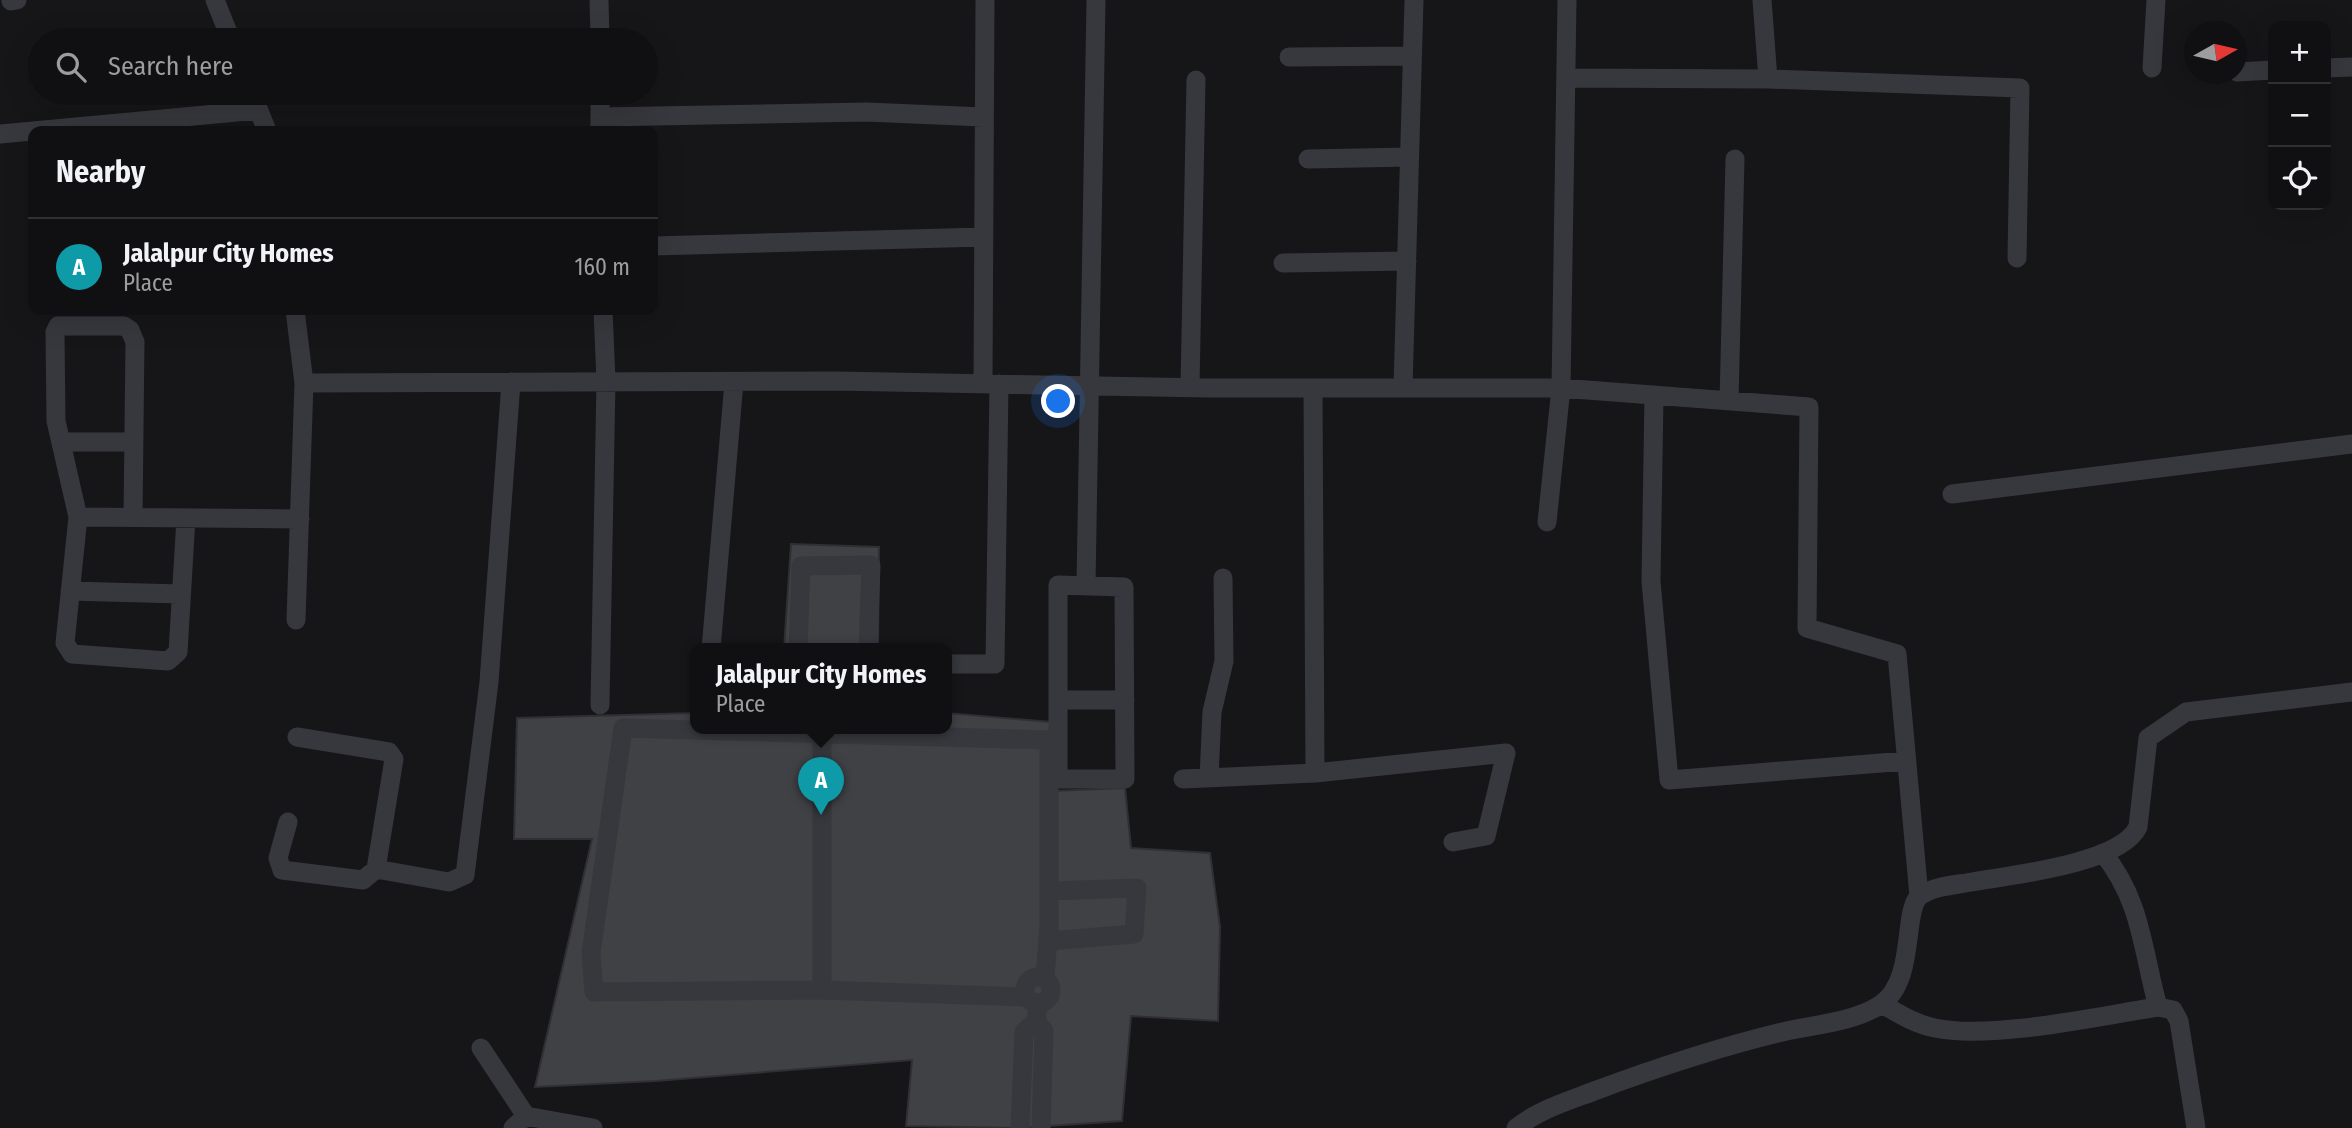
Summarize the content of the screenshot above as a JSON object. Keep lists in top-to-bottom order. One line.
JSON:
{"north":"right","page":{"map_buttons":["+","−"],"search":"Search here","heading":"Nearby","list":[{"mark":"A","name":"Jalalpur City Homes","note":"Place","value":"160 m"}],"popup":["Jalalpur City Homes","Place"],"pins":"A"}}
